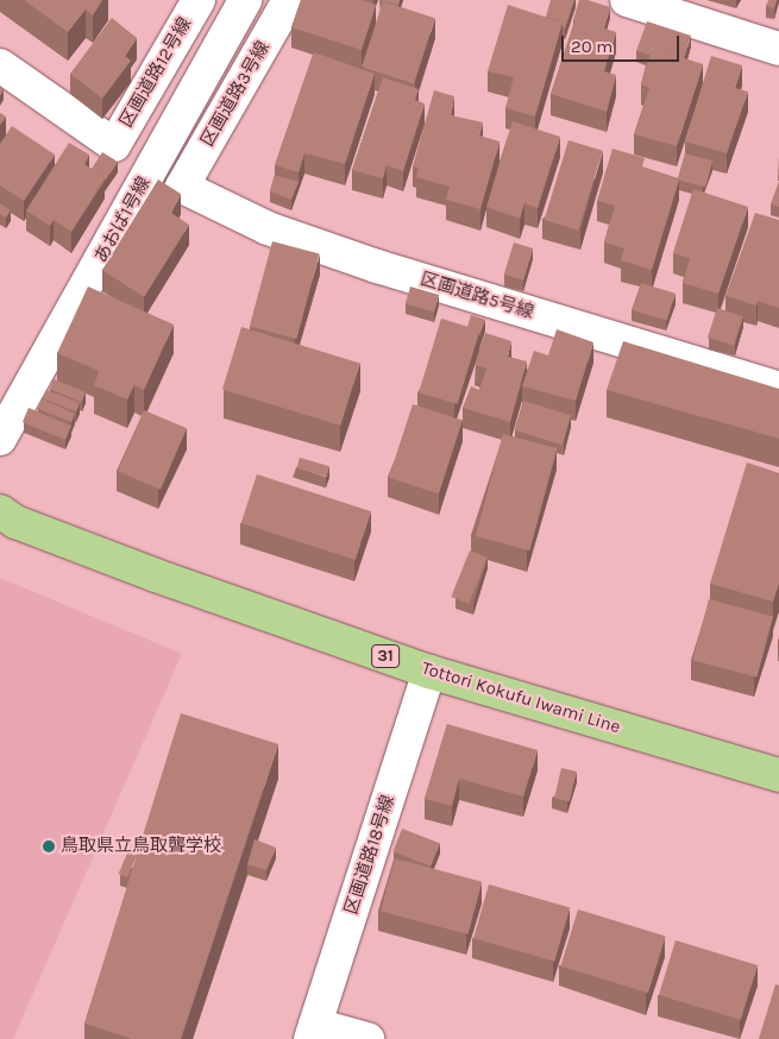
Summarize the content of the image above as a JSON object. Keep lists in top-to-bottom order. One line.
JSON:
{"streets":{"main road":["31","Tottori Kokufu Iwami Line"],"street":["区画道路12号線","区画道路3号線","あおば1号線","区画道路5号線","区画道路18号線"]},"crossings":[["区画道路3号線","区画道路5号線"],["Tottori Kokufu Iwami Line","区画道路18号線"]],"places":["鳥取県立鳥取聾学校"],"scale_bar":"20 m"}
